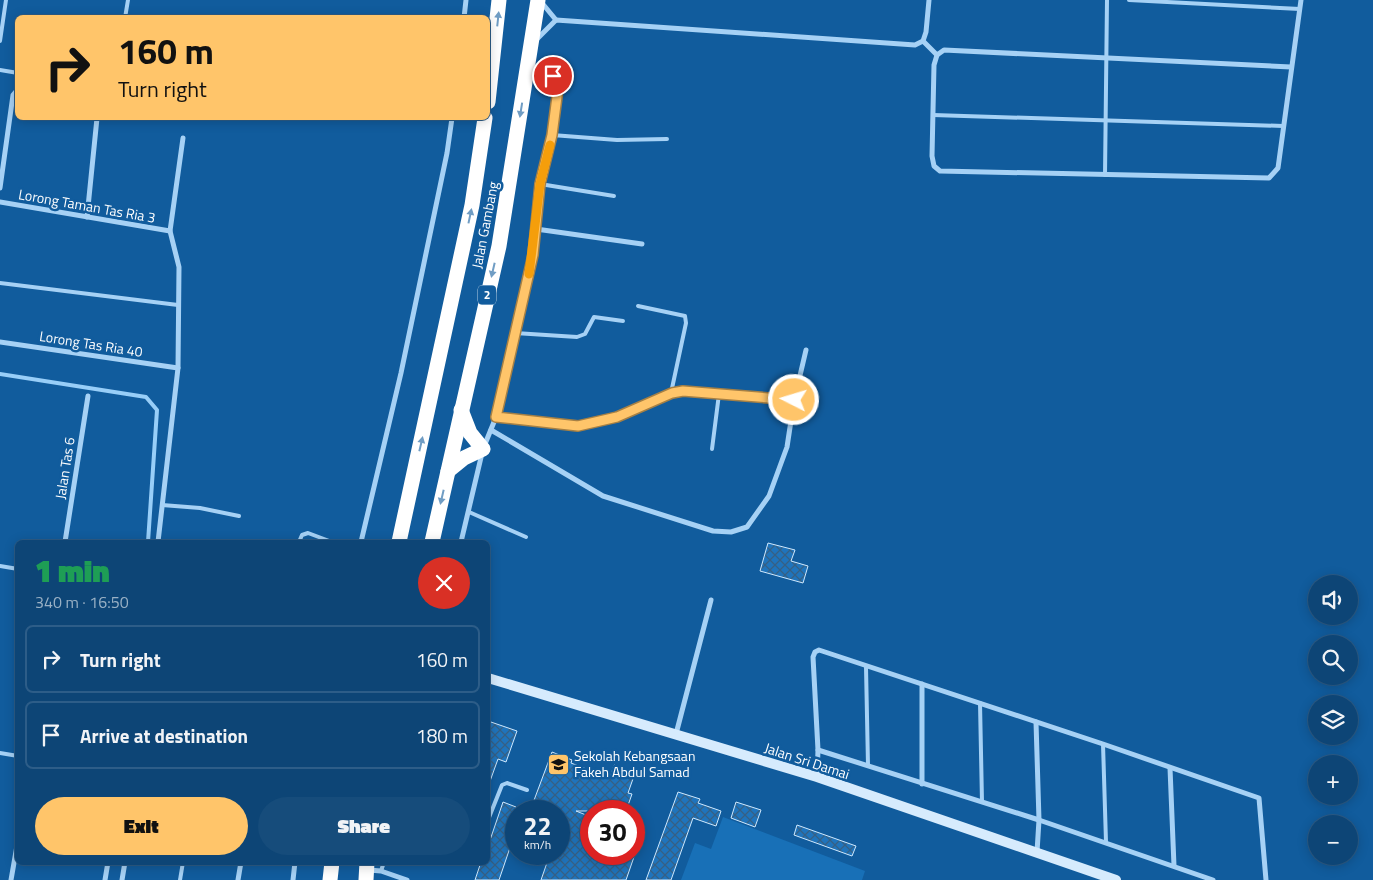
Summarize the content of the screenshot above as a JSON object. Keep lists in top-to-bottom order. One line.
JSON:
{"streets":{"highway":["Jalan Gambang","2"],"street":["Lorong Taman Tas Ria 3","Lorong Tas Ria 40","Jalan Tas 6","Jalan Sri Damai"]},"places":{"school or university":["Sekolah Kebangsaan Fakeh Abdul Samad"]},"page":{"turn":["160 m","Turn right"],"heading":["1 min","340 m · 16:50"],"map_buttons":["+","−"],"list":[{"name":"Turn right","value":"160 m"},{"name":"Arrive at destination","value":"180 m"}],"buttons":["Exit","Share"],"speed":"22 km/h","limit":"30"}}
